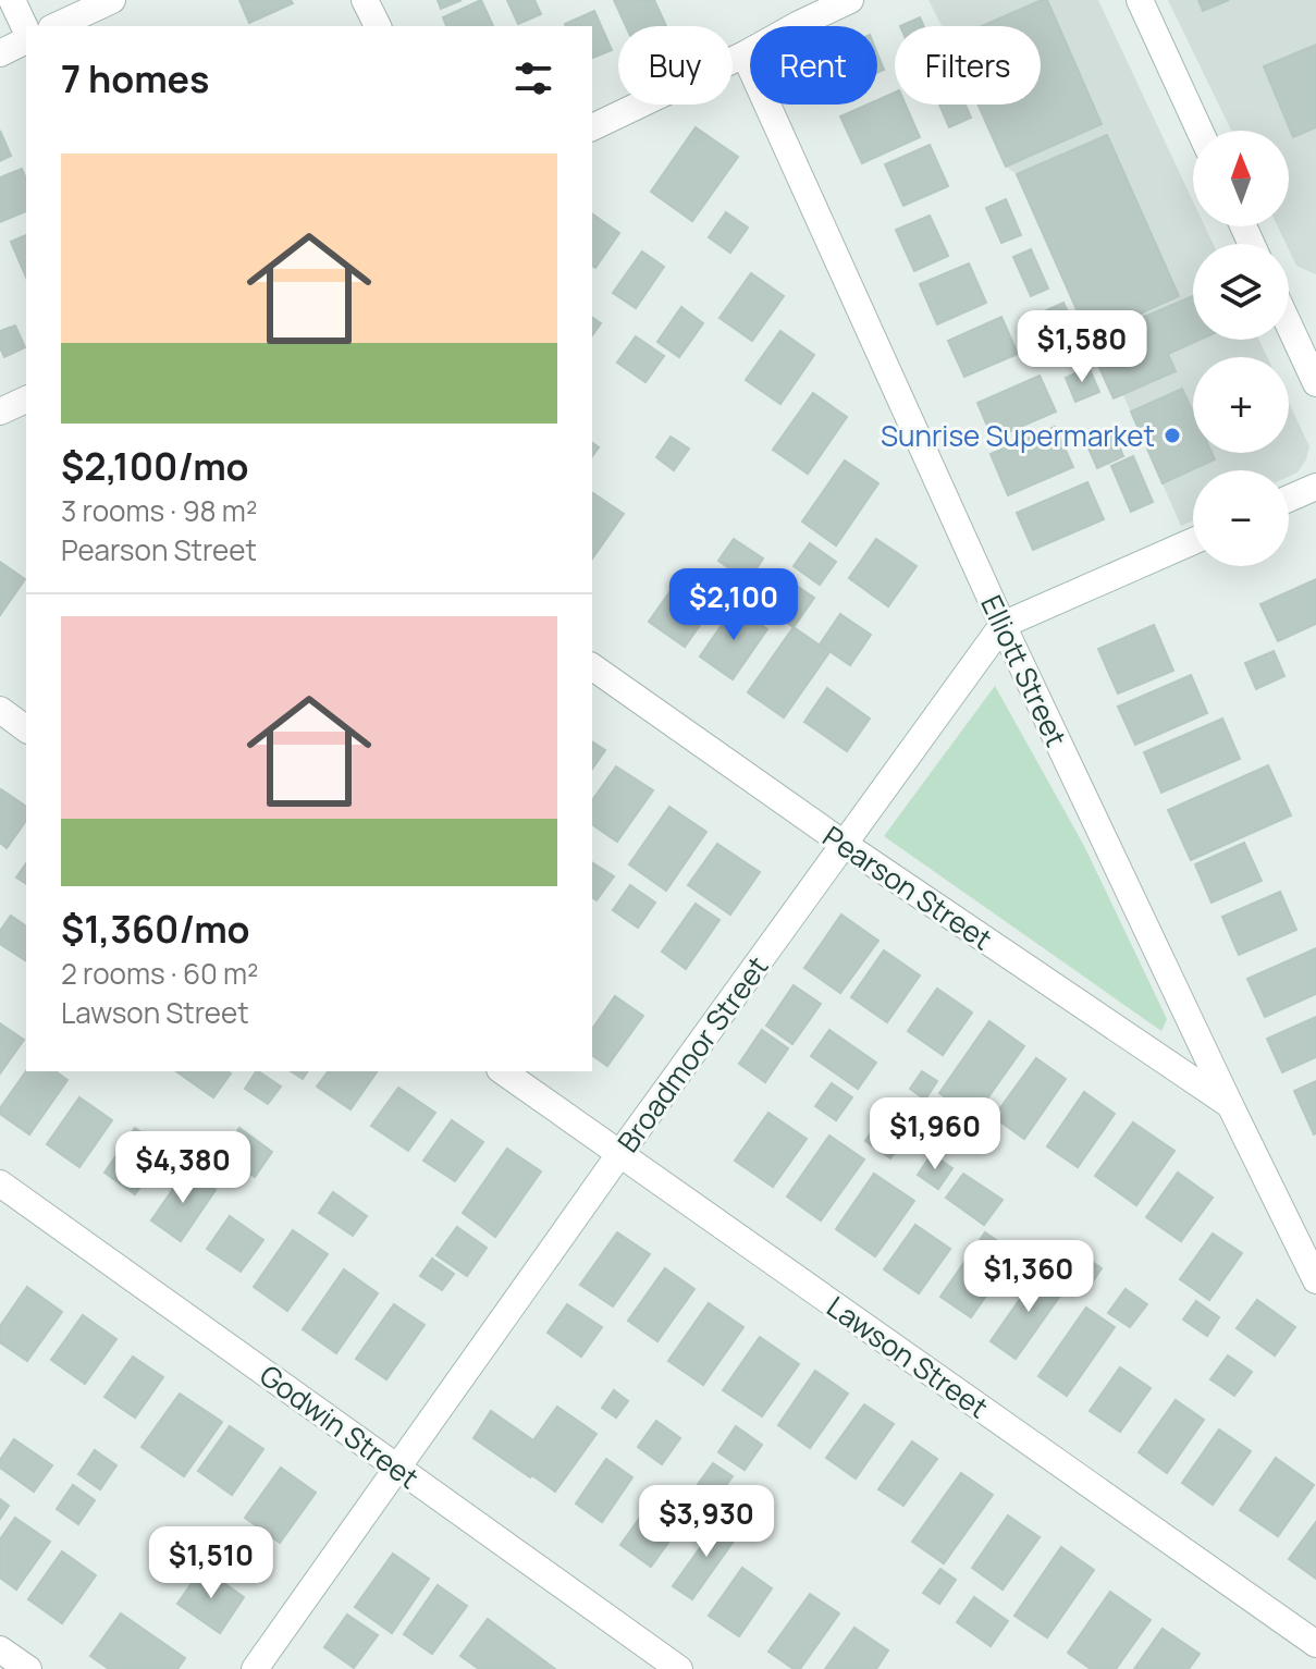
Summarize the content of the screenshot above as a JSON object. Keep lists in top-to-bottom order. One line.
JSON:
{"streets":{"street":["Elliott Street","Pearson Street","Broadmoor Street","Lawson Street","Godwin Street"]},"crossings":[["Elliott Street","Pearson Street"],["Elliott Street","Broadmoor Street"],["Pearson Street","Broadmoor Street"],["Broadmoor Street","Lawson Street"],["Broadmoor Street","Godwin Street"]],"places":["Sunrise Supermarket"],"north":"top","page":{"chip":["Buy","Rent","Filters"],"heading":"7 homes","map_buttons":["+","−"],"list":[{"name":"$2,100/mo","note":"3 rooms · 98 m² · Pearson Street"},{"name":"$1,360/mo","note":"2 rooms · 60 m² · Lawson Street"}],"price":["$1,580","$2,100","$1,960","$4,380","$1,360","$3,930","$1,510"]}}
